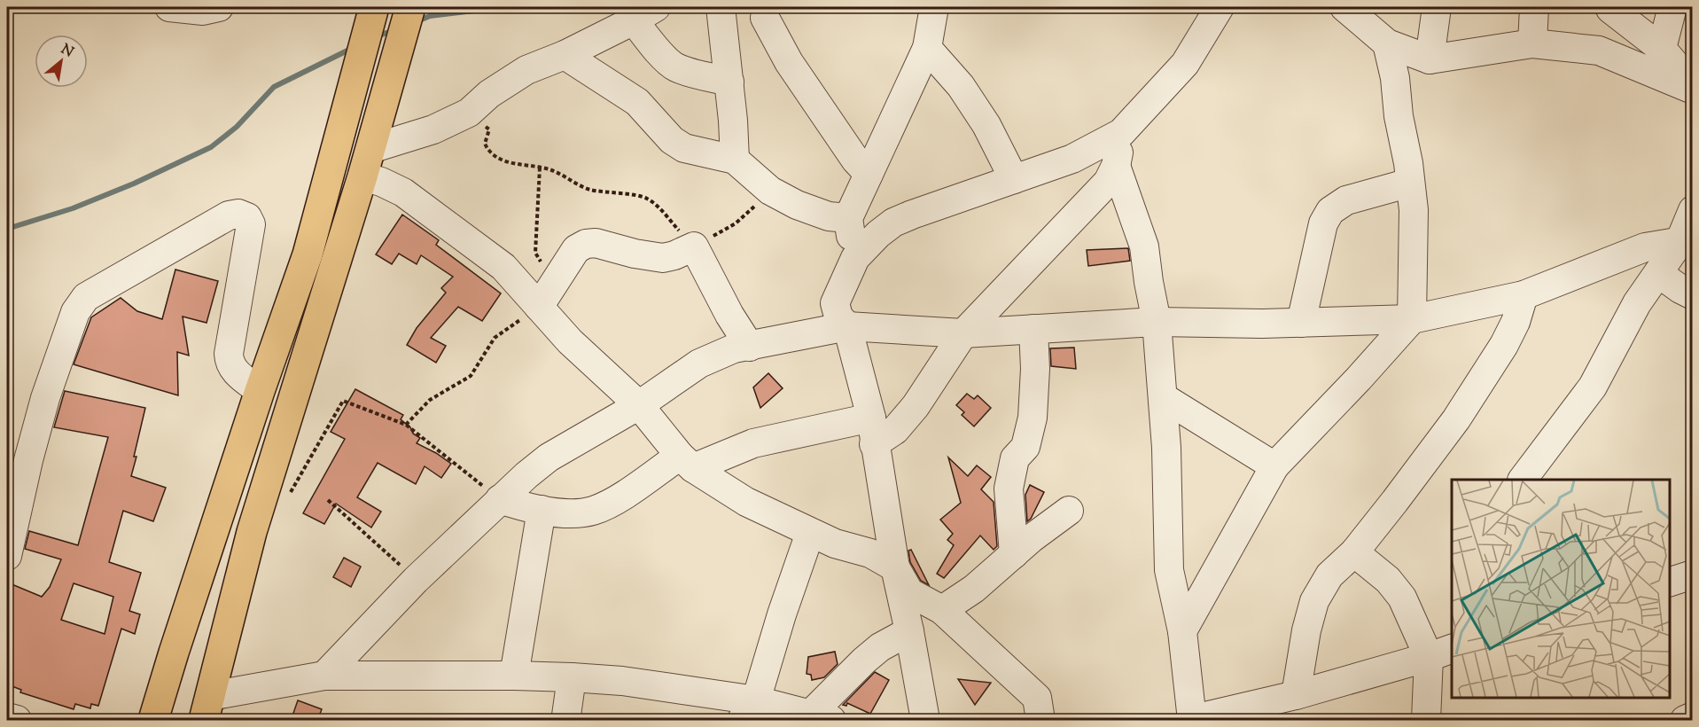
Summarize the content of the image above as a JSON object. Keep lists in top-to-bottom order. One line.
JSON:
{"north":"top right"}
